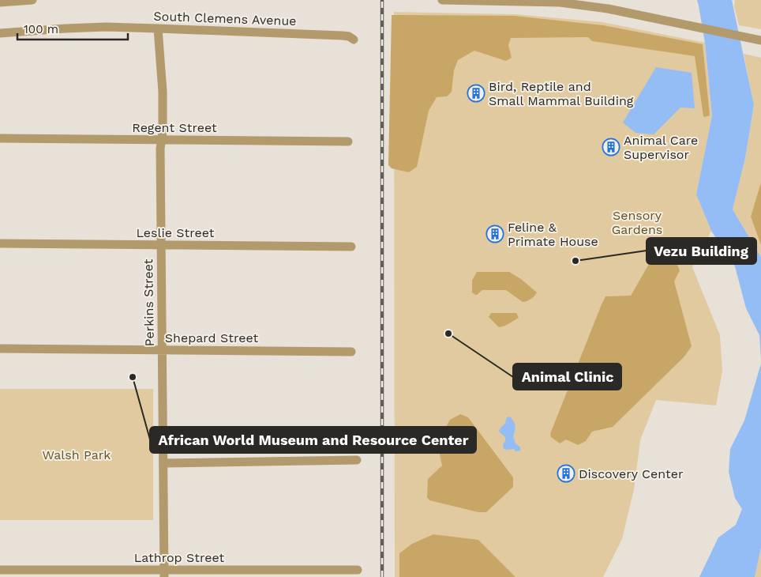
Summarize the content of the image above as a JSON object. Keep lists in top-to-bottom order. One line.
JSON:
{"streets":{"street":["South Clemens Avenue","Regent Street","Leslie Street","Perkins Street","Shepard Street","Lathrop Street"]},"crossings":[["South Clemens Avenue","Perkins Street"],["Regent Street","Perkins Street"],["Leslie Street","Perkins Street"],["Perkins Street","Shepard Street"],["Perkins Street","Lathrop Street"]],"parks":["Sensory Gardens","Walsh Park"],"places":{"building":["Bird, Reptile and Small Mammal Building","Animal Care Supervisor","Feline & Primate House","Discovery Center"],"other":["Vezu Building","Animal Clinic","African World Museum and Resource Center"]},"scale_bar":"100 m"}
